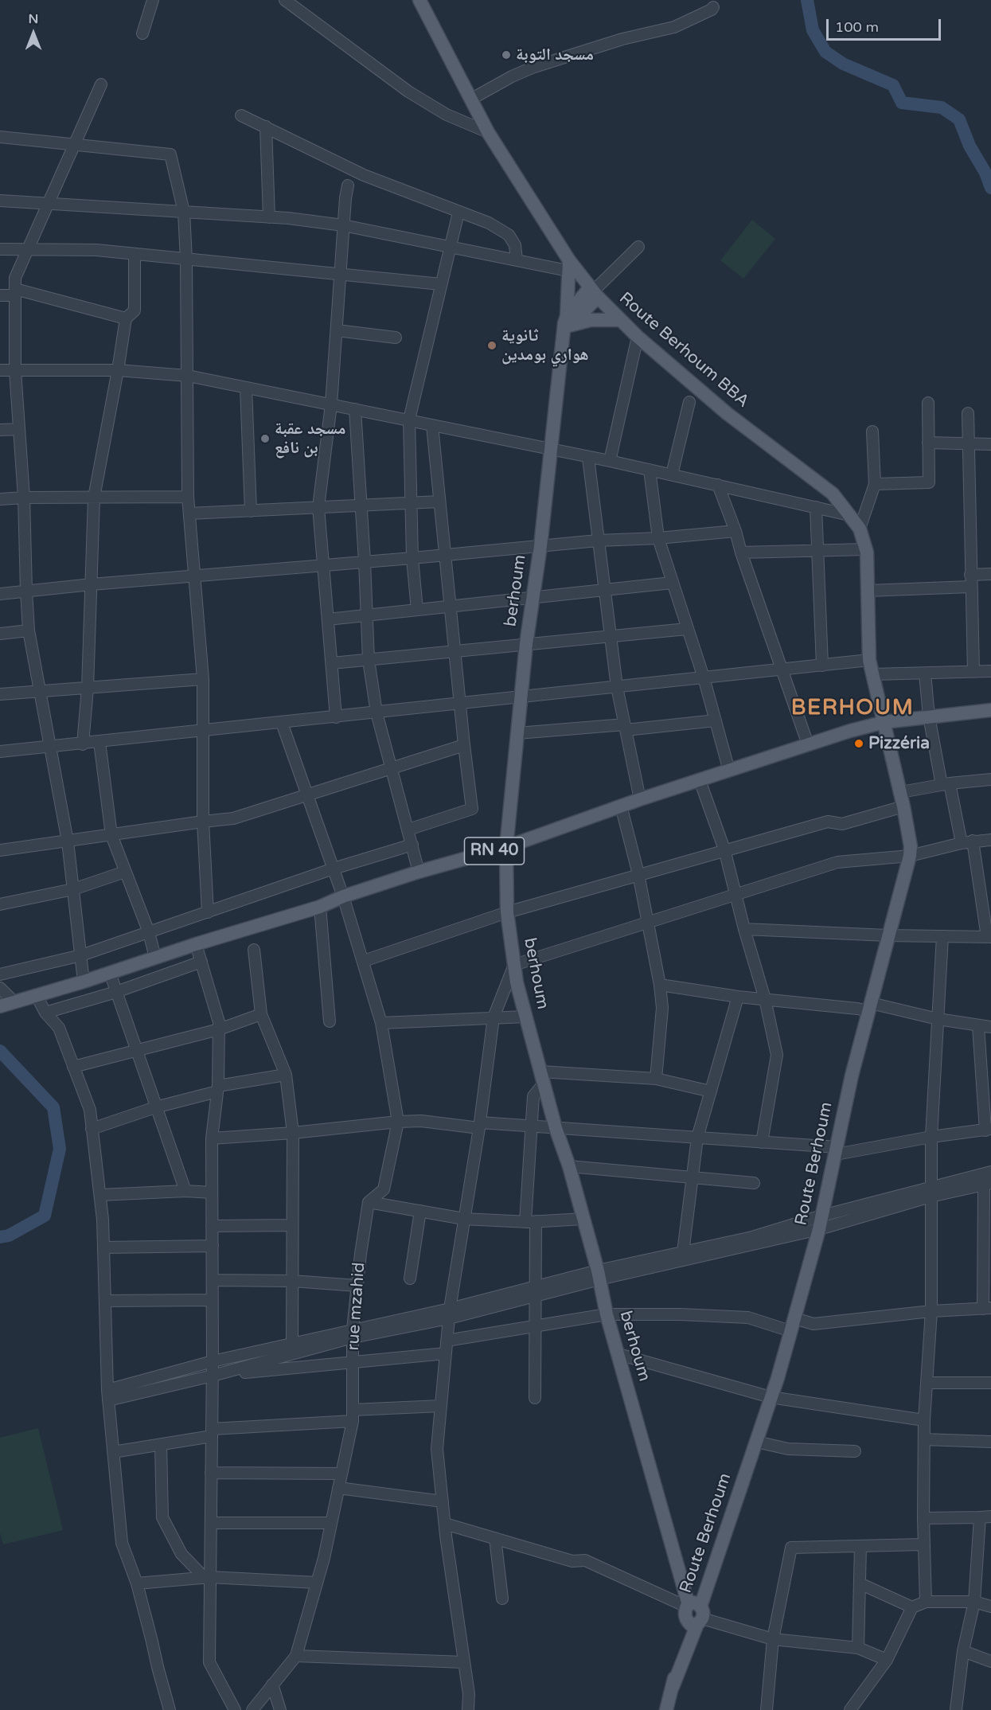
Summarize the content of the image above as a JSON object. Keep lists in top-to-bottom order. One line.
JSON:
{"streets":{"main road":["Route Berhoum BBA","berhoum","RN 40","Route Berhoum"],"street":["rue mzahid"]},"crossings":[["Route Berhoum BBA","berhoum"],["Route Berhoum BBA","RN 40"],["Route Berhoum BBA","Route Berhoum"],["berhoum","RN 40"],["berhoum","Route Berhoum"],["RN 40","Route Berhoum"]],"districts":["BERHOUM"],"places":["مسجد التوبة","ثانوية هواري بومدين","مسجد عقبة بن نافع","Pizzéria"],"scale_bar":"100 m","north":"top"}
